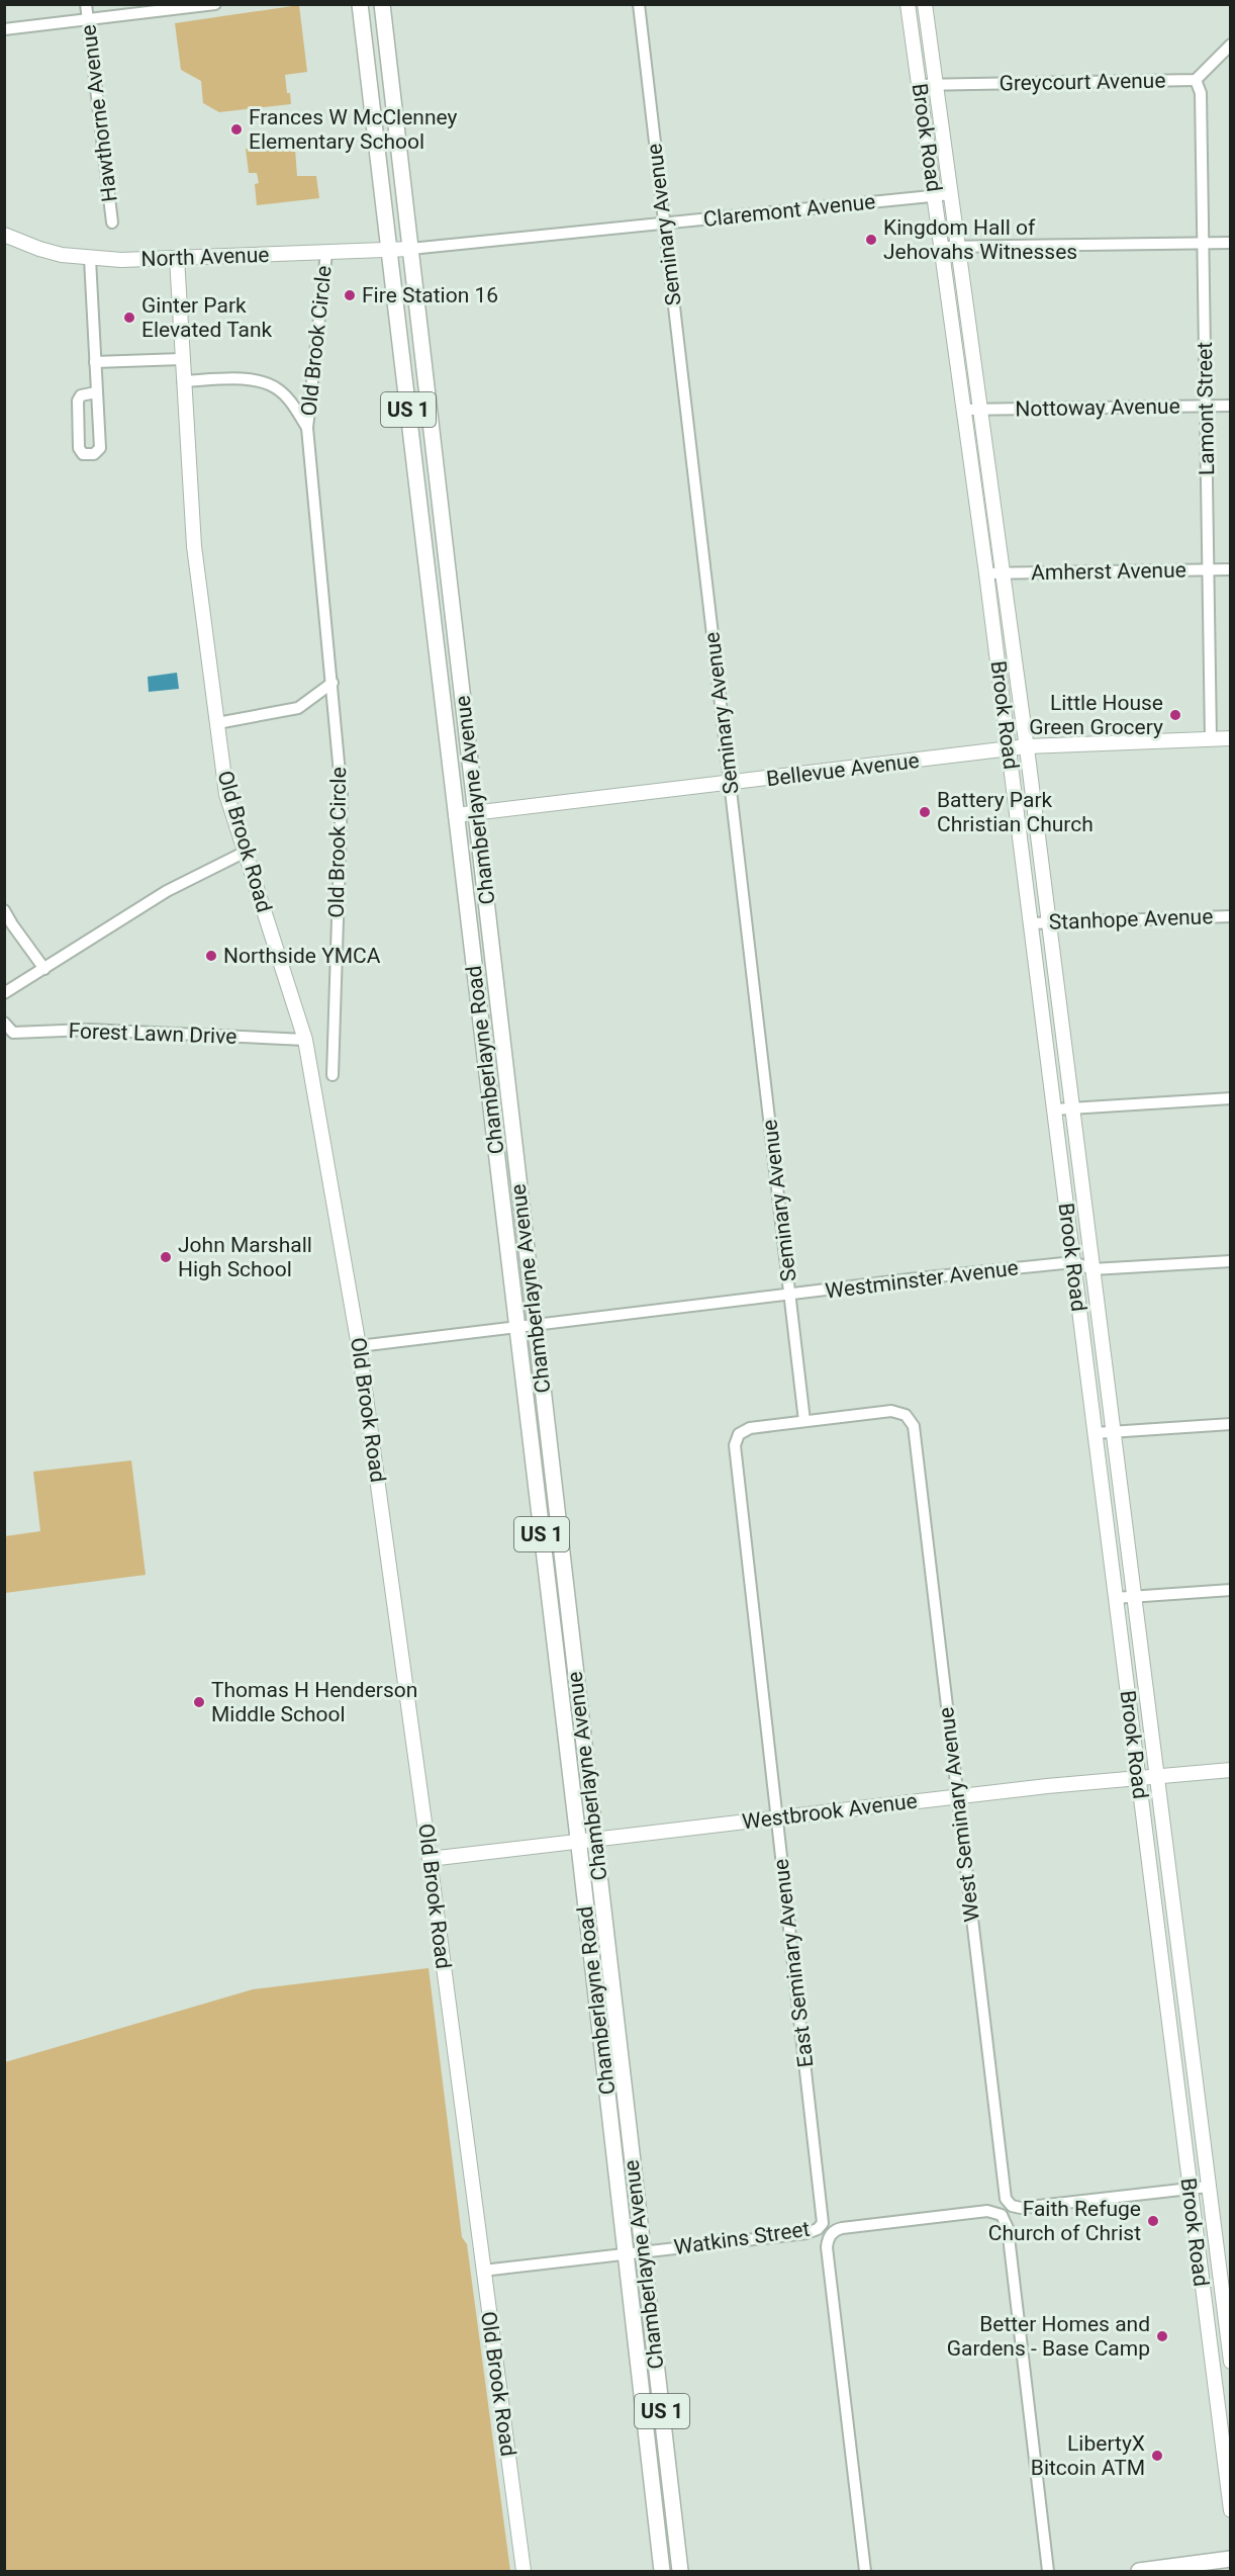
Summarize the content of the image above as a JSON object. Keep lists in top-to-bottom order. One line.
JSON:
{"streets":{"main road":["Brook Road","North Avenue","US 1","Bellevue Avenue","Chamberlayne Avenue","Old Brook Road","Chamberlayne Road","Westbrook Avenue"],"street":["Greycourt Avenue","Hawthorne Avenue","Claremont Avenue","Seminary Avenue","Old Brook Circle","Nottoway Avenue","Lamont Street","Amherst Avenue","Stanhope Avenue","Forest Lawn Drive","Westminster Avenue","West Seminary Avenue","East Seminary Avenue","Watkins Street"]},"crossings":[["Greycourt Avenue","Brook Road"],["Greycourt Avenue","Lamont Street"],["Brook Road","Claremont Avenue"],["Brook Road","Nottoway Avenue"],["Brook Road","Amherst Avenue"],["Brook Road","Bellevue Avenue"],["Brook Road","Stanhope Avenue"],["Brook Road","Westminster Avenue"],["Brook Road","Westbrook Avenue"],["Brook Road","West Seminary Avenue"],["Claremont Avenue","Seminary Avenue"],["Claremont Avenue","North Avenue"],["Claremont Avenue","Chamberlayne Avenue"],["Seminary Avenue","Bellevue Avenue"],["Seminary Avenue","Westminster Avenue"],["Seminary Avenue","West Seminary Avenue"],["Seminary Avenue","East Seminary Avenue"],["North Avenue","Old Brook Circle"],["North Avenue","Chamberlayne Avenue"],["North Avenue","Old Brook Road"],["Old Brook Circle","Old Brook Road"],["Nottoway Avenue","Lamont Street"],["Lamont Street","Amherst Avenue"],["Lamont Street","Bellevue Avenue"],["Bellevue Avenue","Chamberlayne Avenue"],["Bellevue Avenue","Chamberlayne Road"],["Chamberlayne Avenue","Chamberlayne Road"],["Chamberlayne Avenue","Westminster Avenue"],["Chamberlayne Avenue","Westbrook Avenue"],["Chamberlayne Avenue","Watkins Street"],["Old Brook Road","Forest Lawn Drive"],["Old Brook Road","Westminster Avenue"],["Old Brook Road","Westbrook Avenue"],["Old Brook Road","Watkins Street"],["Chamberlayne Road","Westminster Avenue"],["Chamberlayne Road","Westbrook Avenue"],["Chamberlayne Road","Watkins Street"],["Westbrook Avenue","West Seminary Avenue"],["Westbrook Avenue","East Seminary Avenue"],["West Seminary Avenue","East Seminary Avenue"],["East Seminary Avenue","Watkins Street"]],"places":["Frances W McClenney Elementary School","Kingdom Hall of Jehovahs Witnesses","Fire Station 16","Ginter Park Elevated Tank","Little House Green Grocery","Battery Park Christian Church","Northside YMCA","John Marshall High School","Thomas H Henderson Middle School","Faith Refuge Church of Christ","Better Homes and Gardens - Base Camp","LibertyX Bitcoin ATM"]}
